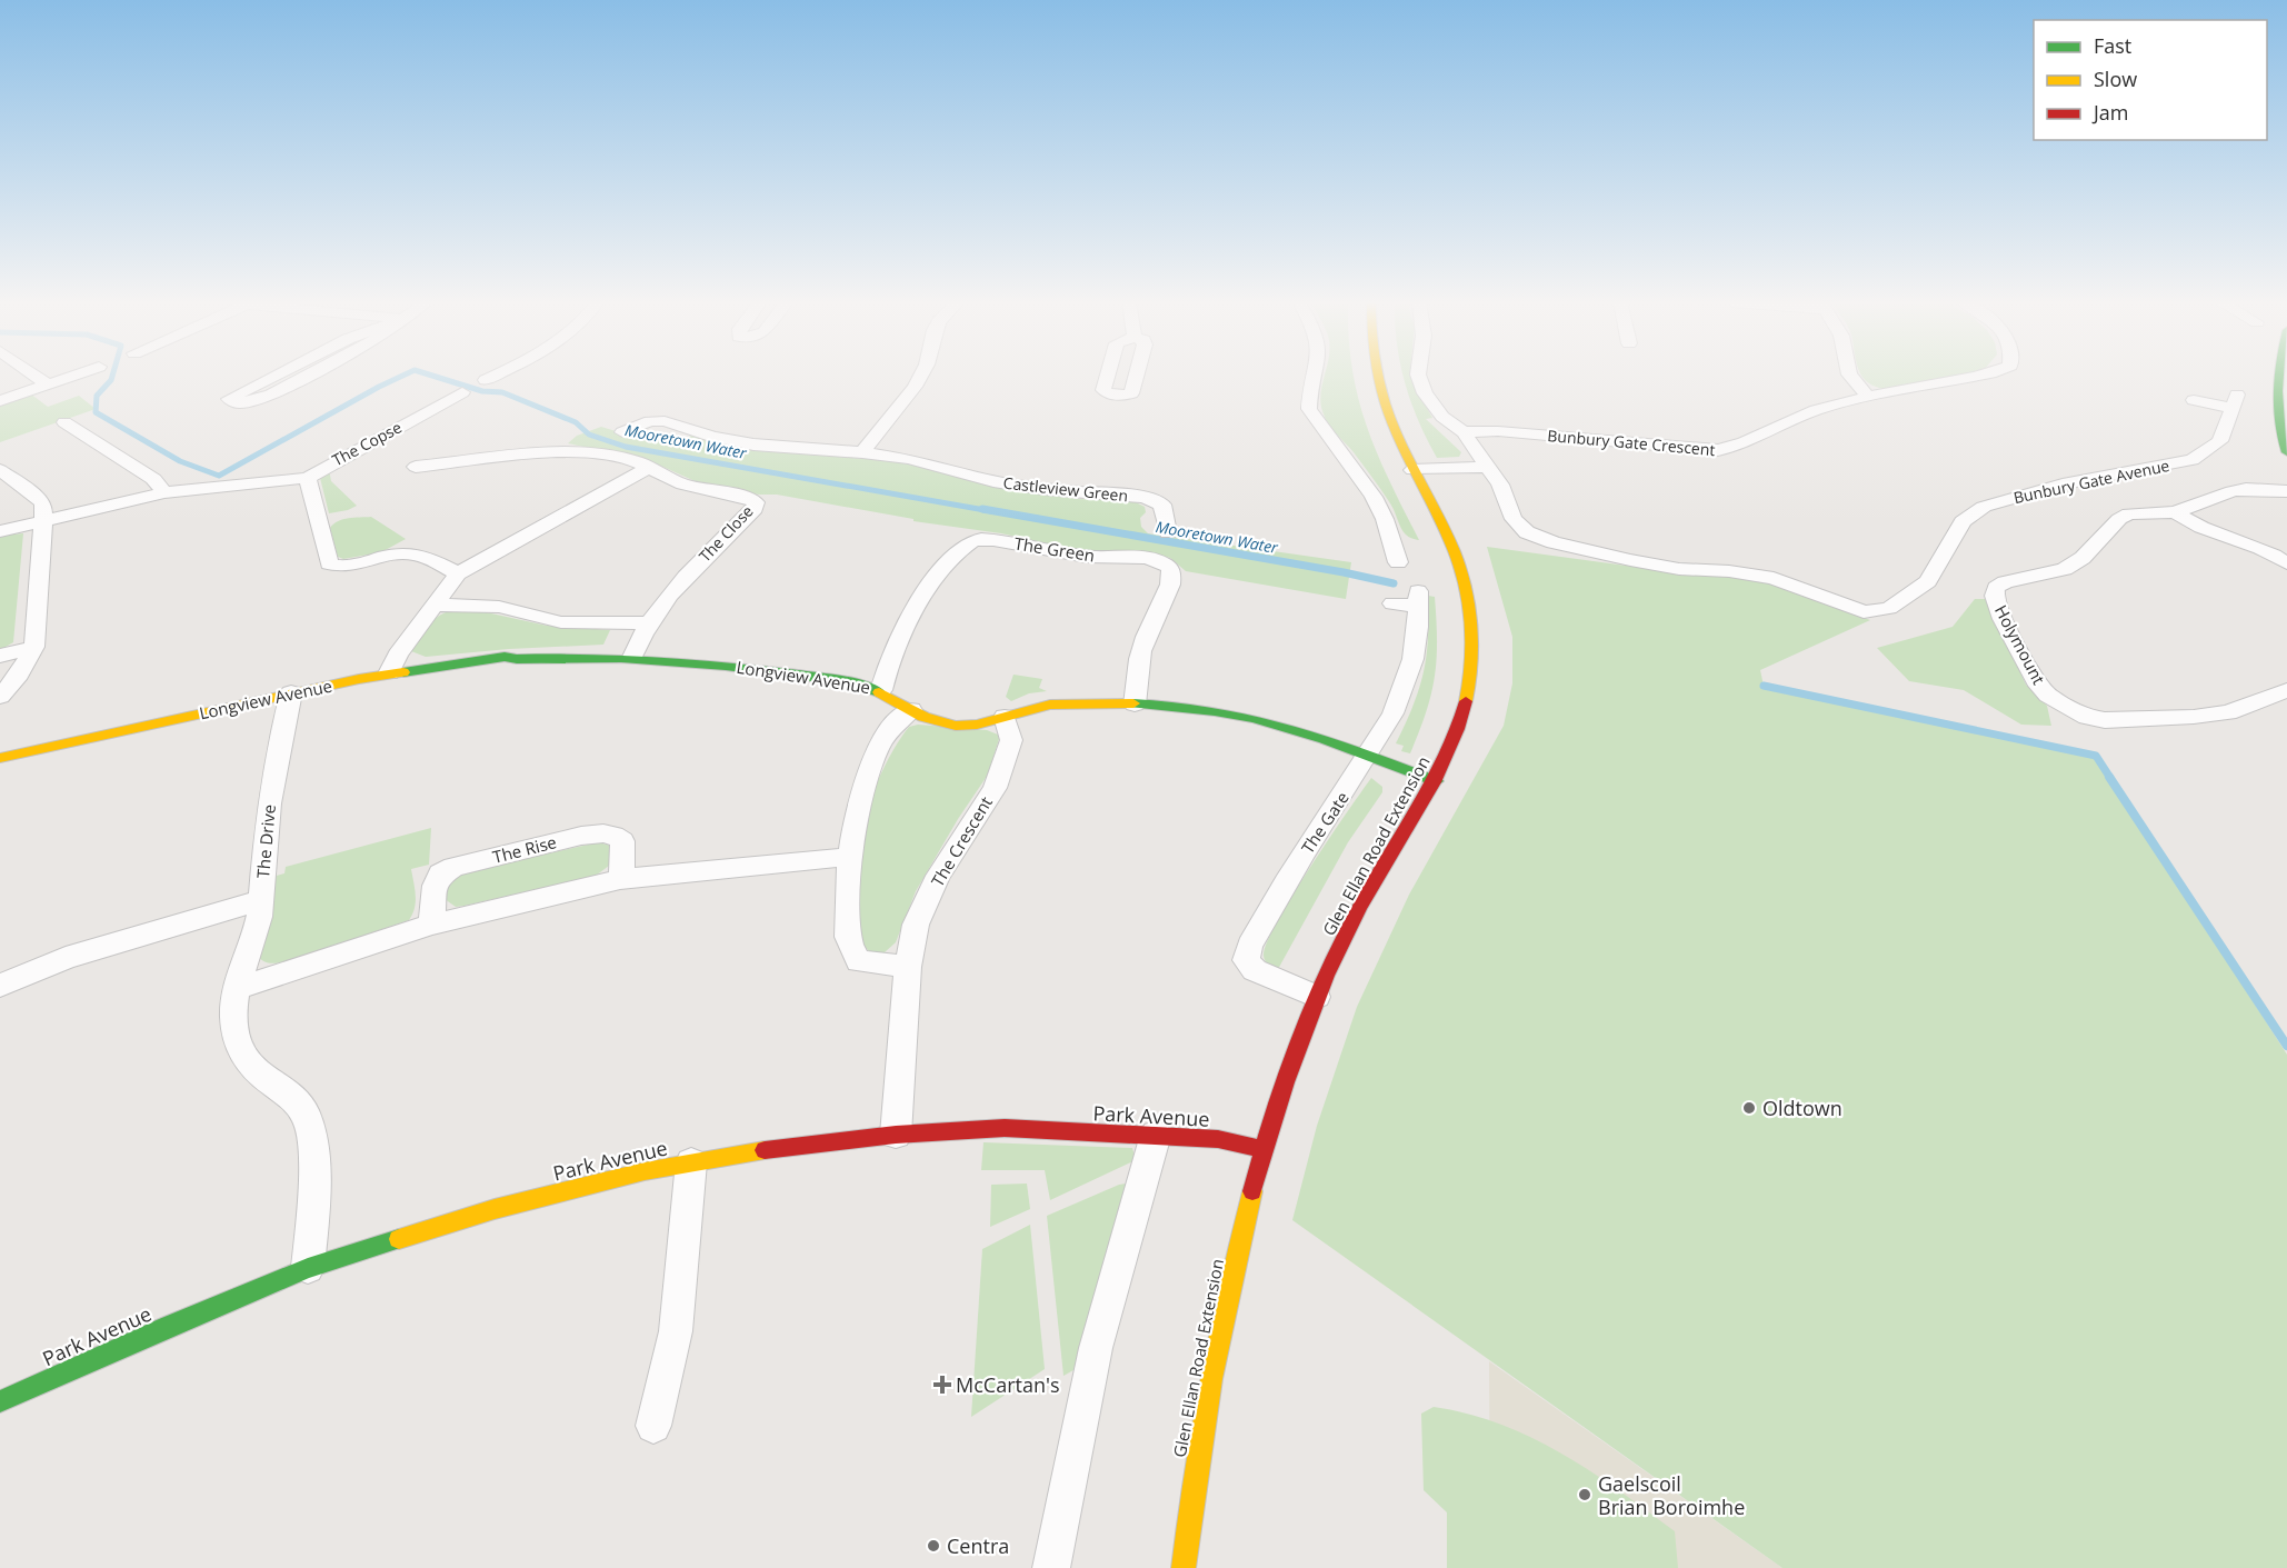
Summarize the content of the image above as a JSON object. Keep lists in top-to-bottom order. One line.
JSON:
{"streets":{"street":["Bunbury Gate Crescent","The Copse","Bunbury Gate Avenue","Castleview Green","The Close","The Green","Holymount","Longview Avenue","The Gate","The Drive","The Crescent","Glen Ellan Road Extension","The Rise","Park Avenue"]},"crossings":[["Bunbury Gate Crescent","Bunbury Gate Avenue"],["The Close","Longview Avenue"],["The Green","Longview Avenue"],["Longview Avenue","The Gate"],["Longview Avenue","The Drive"],["Longview Avenue","The Crescent"],["Longview Avenue","Glen Ellan Road Extension"],["The Gate","Glen Ellan Road Extension"],["The Drive","Park Avenue"],["The Crescent","Park Avenue"],["Glen Ellan Road Extension","Park Avenue"]],"water":["Mooretown Water"],"places":{"other":["Oldtown","Gaelscoil Brian Boroimhe","Centra"],"health":["McCartan's"]},"legend":["Fast","Slow","Jam"]}
